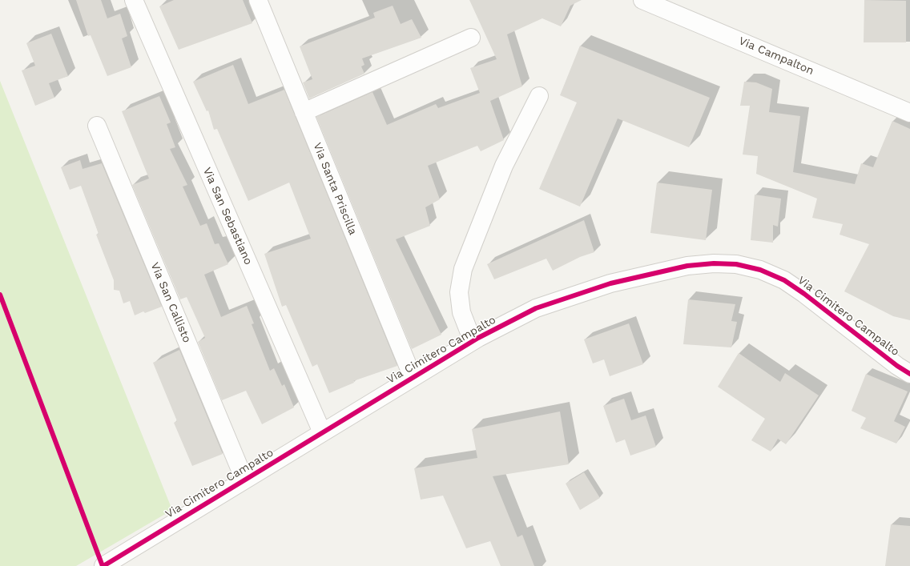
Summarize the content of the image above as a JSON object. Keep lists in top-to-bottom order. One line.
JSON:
{"streets":{"street":["Via Campalton","Via Santa Priscilla","Via San Sebastiano","Via San Callisto","Via Cimitero Campalto"]},"crossings":[["Via Santa Priscilla","Via Cimitero Campalto"],["Via San Sebastiano","Via Cimitero Campalto"],["Via San Callisto","Via Cimitero Campalto"]]}
